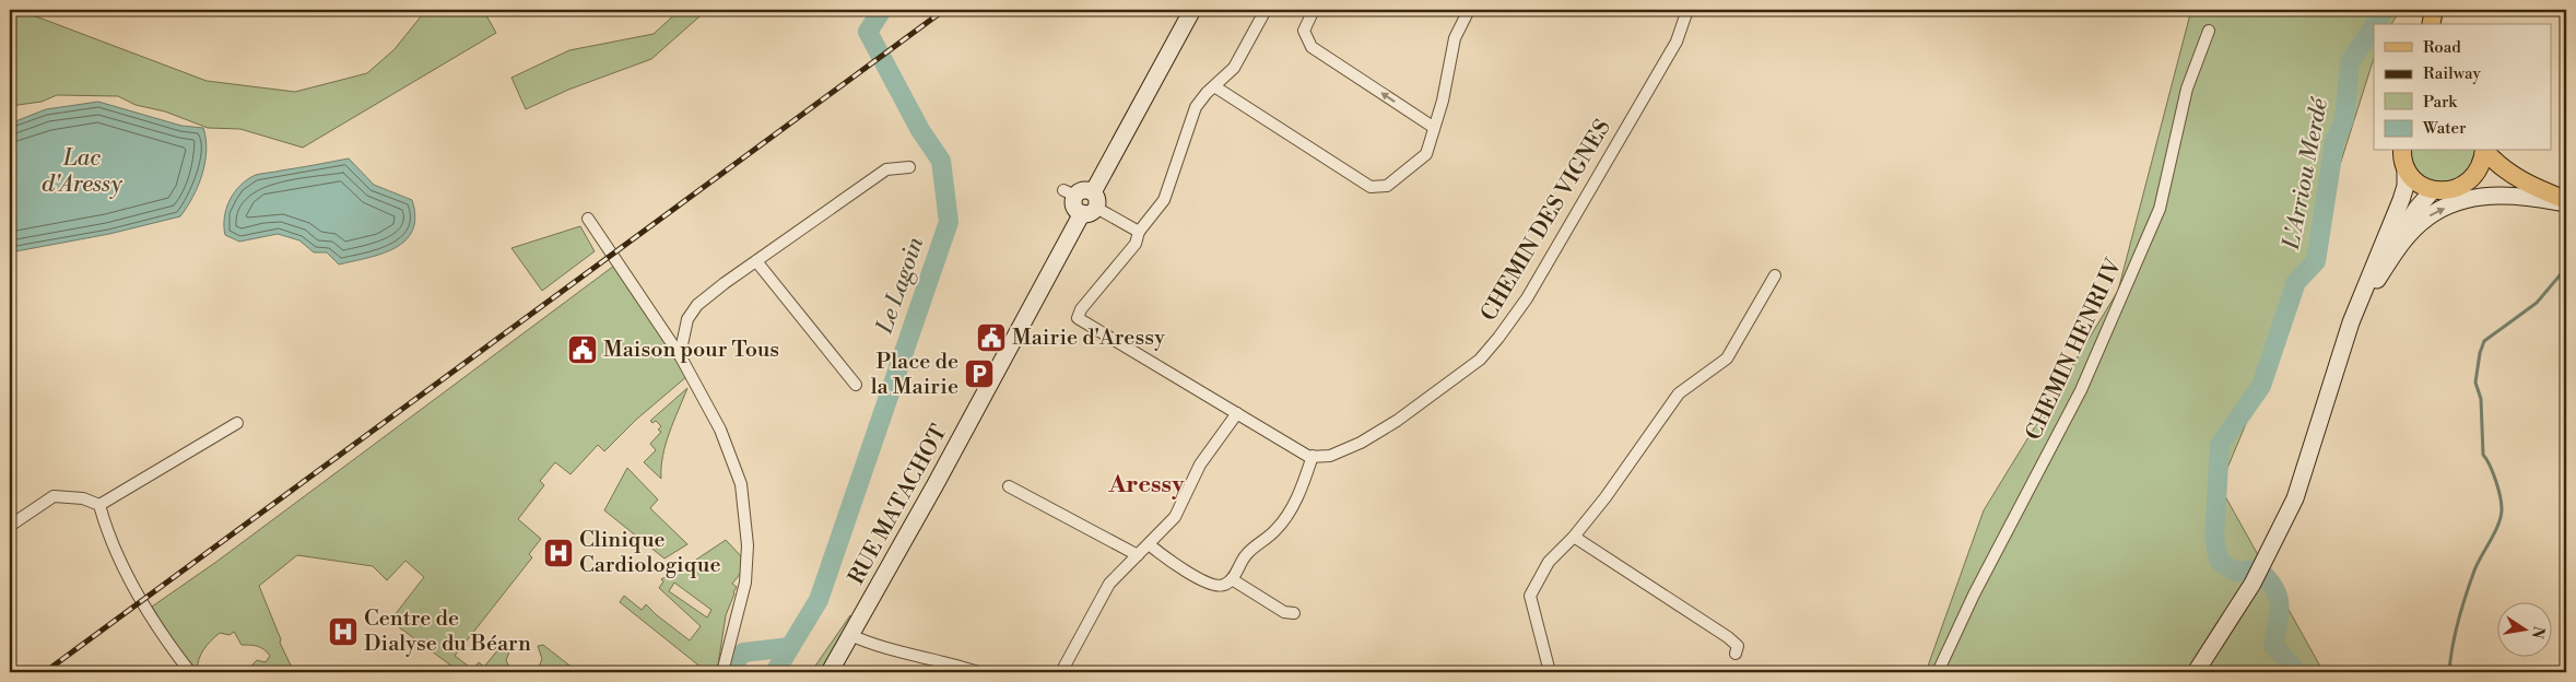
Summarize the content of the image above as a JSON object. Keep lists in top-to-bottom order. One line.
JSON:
{"streets":{"main road":["RUE MATACHOT"],"street":["CHEMIN DES VIGNES","CHEMIN HENRI IV"]},"districts":["Aressy"],"water":["Lac d'Aressy","L'Arriou Merdé","Le Lagoin"],"places":{"public building":["Mairie d'Aressy","Maison pour Tous"],"parking":["Place de la Mairie"],"hospital":["Clinique Cardiologique","Centre de Dialyse du Béarn"]},"legend":["Road","Railway","Park","Water"],"north":"right"}
